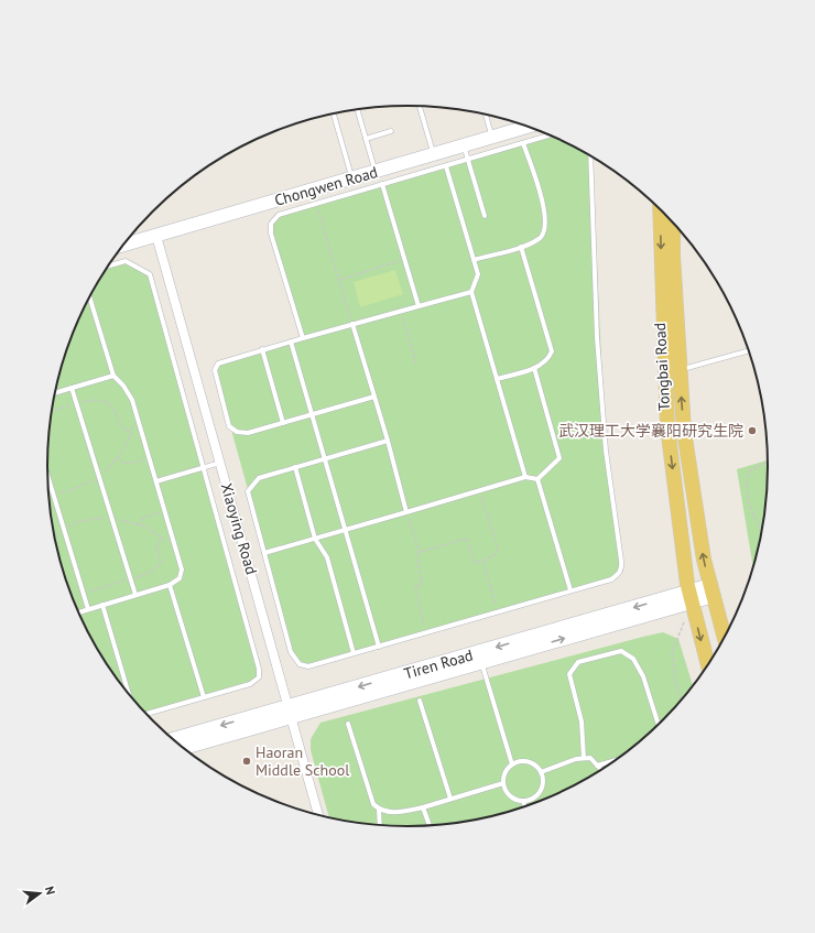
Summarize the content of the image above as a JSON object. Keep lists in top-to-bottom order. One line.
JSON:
{"streets":{"main road":["Tongbai Road"],"street":["Chongwen Road","Xiaoying Road","Tiren Road"]},"crossings":[["Chongwen Road","Xiaoying Road"],["Tongbai Road","Tiren Road"],["Xiaoying Road","Tiren Road"]],"places":["武汉理工大学襄阳研究生院","Haoran Middle School"],"north":"right"}
